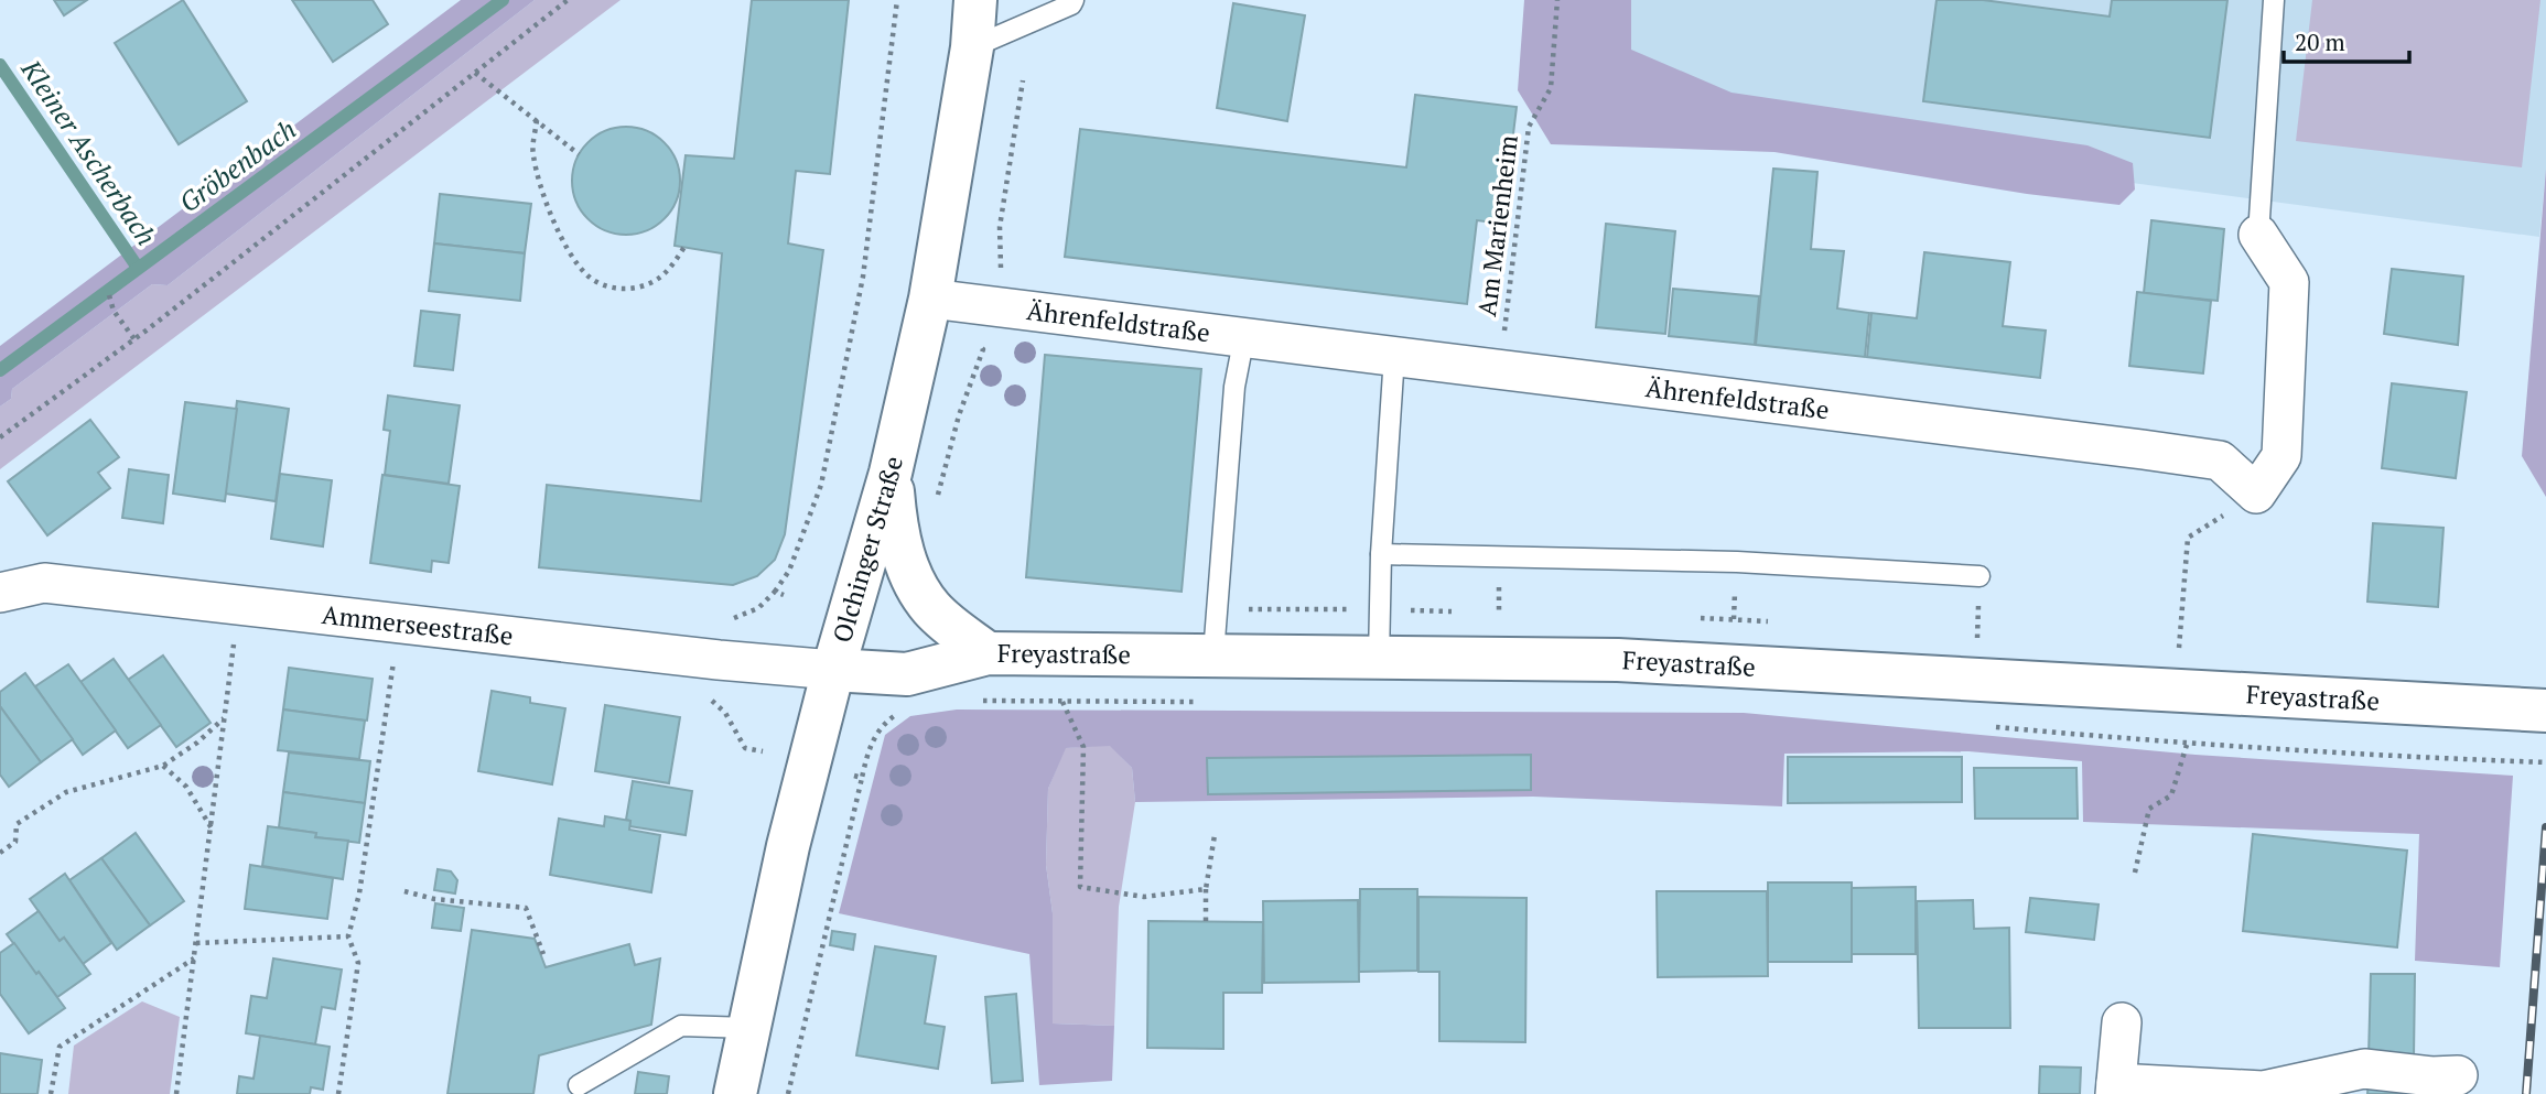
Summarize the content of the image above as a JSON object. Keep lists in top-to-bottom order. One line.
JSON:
{"streets":{"street":["Ährenfeldstraße","Olchinger Straße","Ammerseestraße","Freyastraße"],"path":["Am Marienheim"]},"crossings":[["Am Marienheim","Ährenfeldstraße"],["Ährenfeldstraße","Olchinger Straße"],["Olchinger Straße","Ammerseestraße"],["Olchinger Straße","Freyastraße"],["Ammerseestraße","Freyastraße"]],"water":["Kleiner Ascherbach","Gröbenbach"],"scale_bar":"20 m"}
